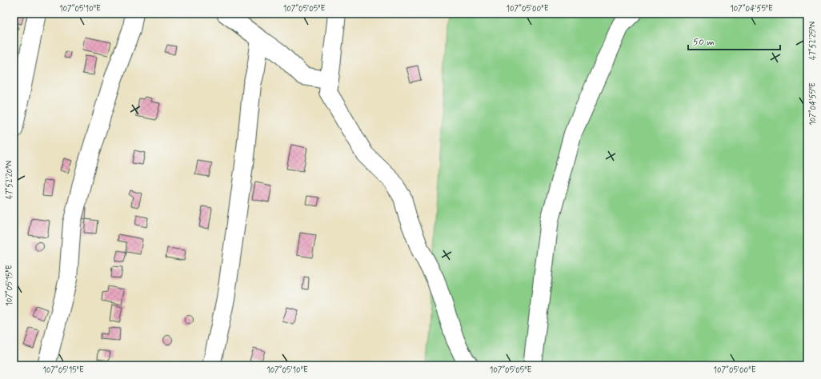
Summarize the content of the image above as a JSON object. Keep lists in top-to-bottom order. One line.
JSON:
{"scale_bar":"50 m","coordinates":["107°05'10\"E","107°05'05\"E","107°05'00\"E","107°04'55\"E","47°52'25\"N","47°52'20\"N","107°05'15\"E"]}
